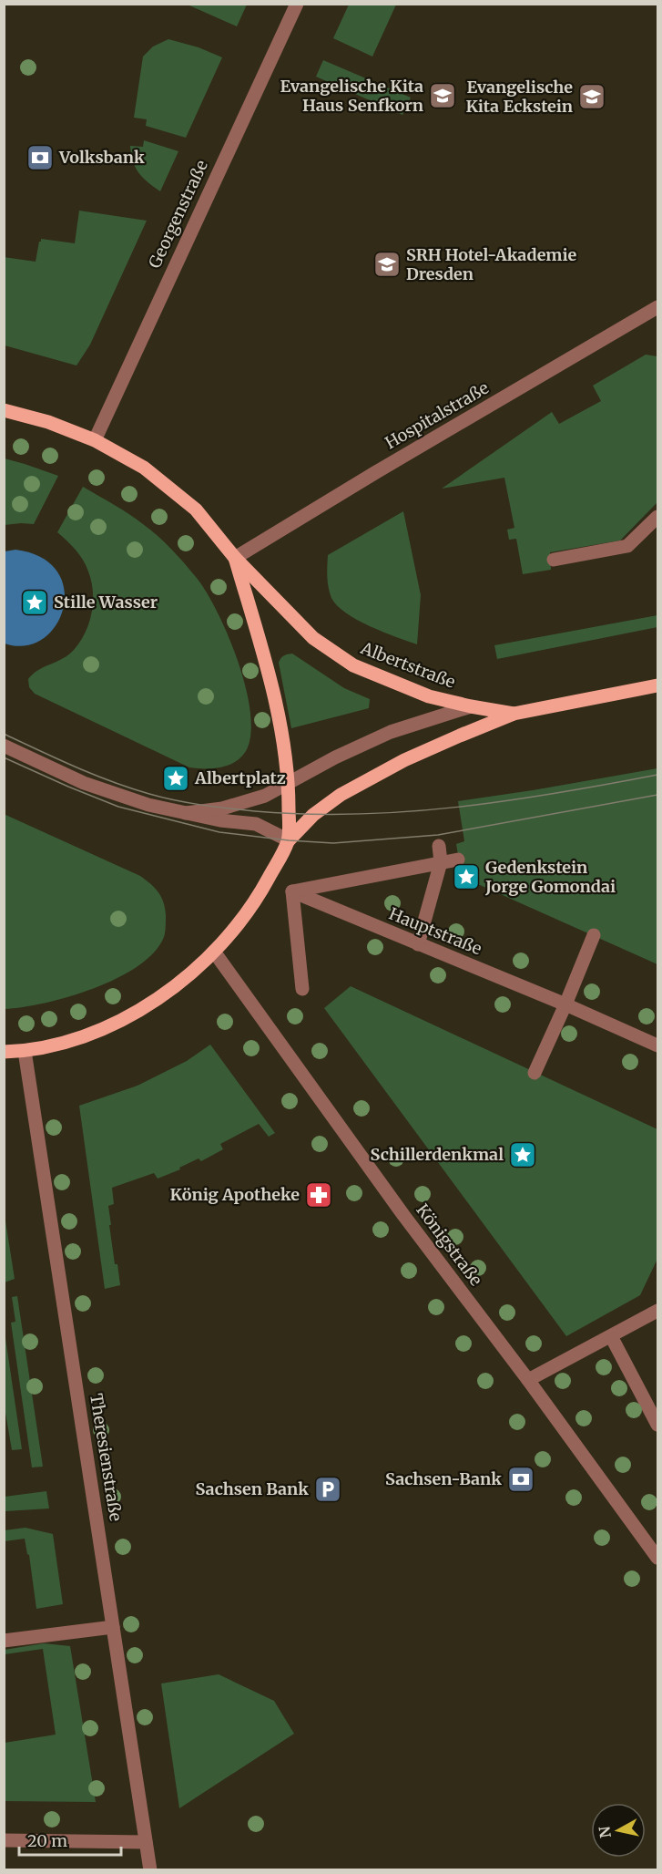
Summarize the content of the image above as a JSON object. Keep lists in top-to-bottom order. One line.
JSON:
{"streets":{"main road":["Albertstraße"],"street":["Georgenstraße","Hospitalstraße","Hauptstraße","Königstraße","Theresienstraße"]},"crossings":[["Hospitalstraße","Albertstraße"]],"places":{"school or university":["Evangelische Kita Haus Senfkorn","Evangelische Kita Eckstein","SRH Hotel-Akademie Dresden"],"bank":["Volksbank","Sachsen-Bank"],"place":["Stille Wasser","Albertplatz","Gedenkstein Jorge Gomondai","Schillerdenkmal"],"pharmacy":["König Apotheke"],"parking":["Sachsen Bank"]},"scale_bar":"20 m","north":"left"}
